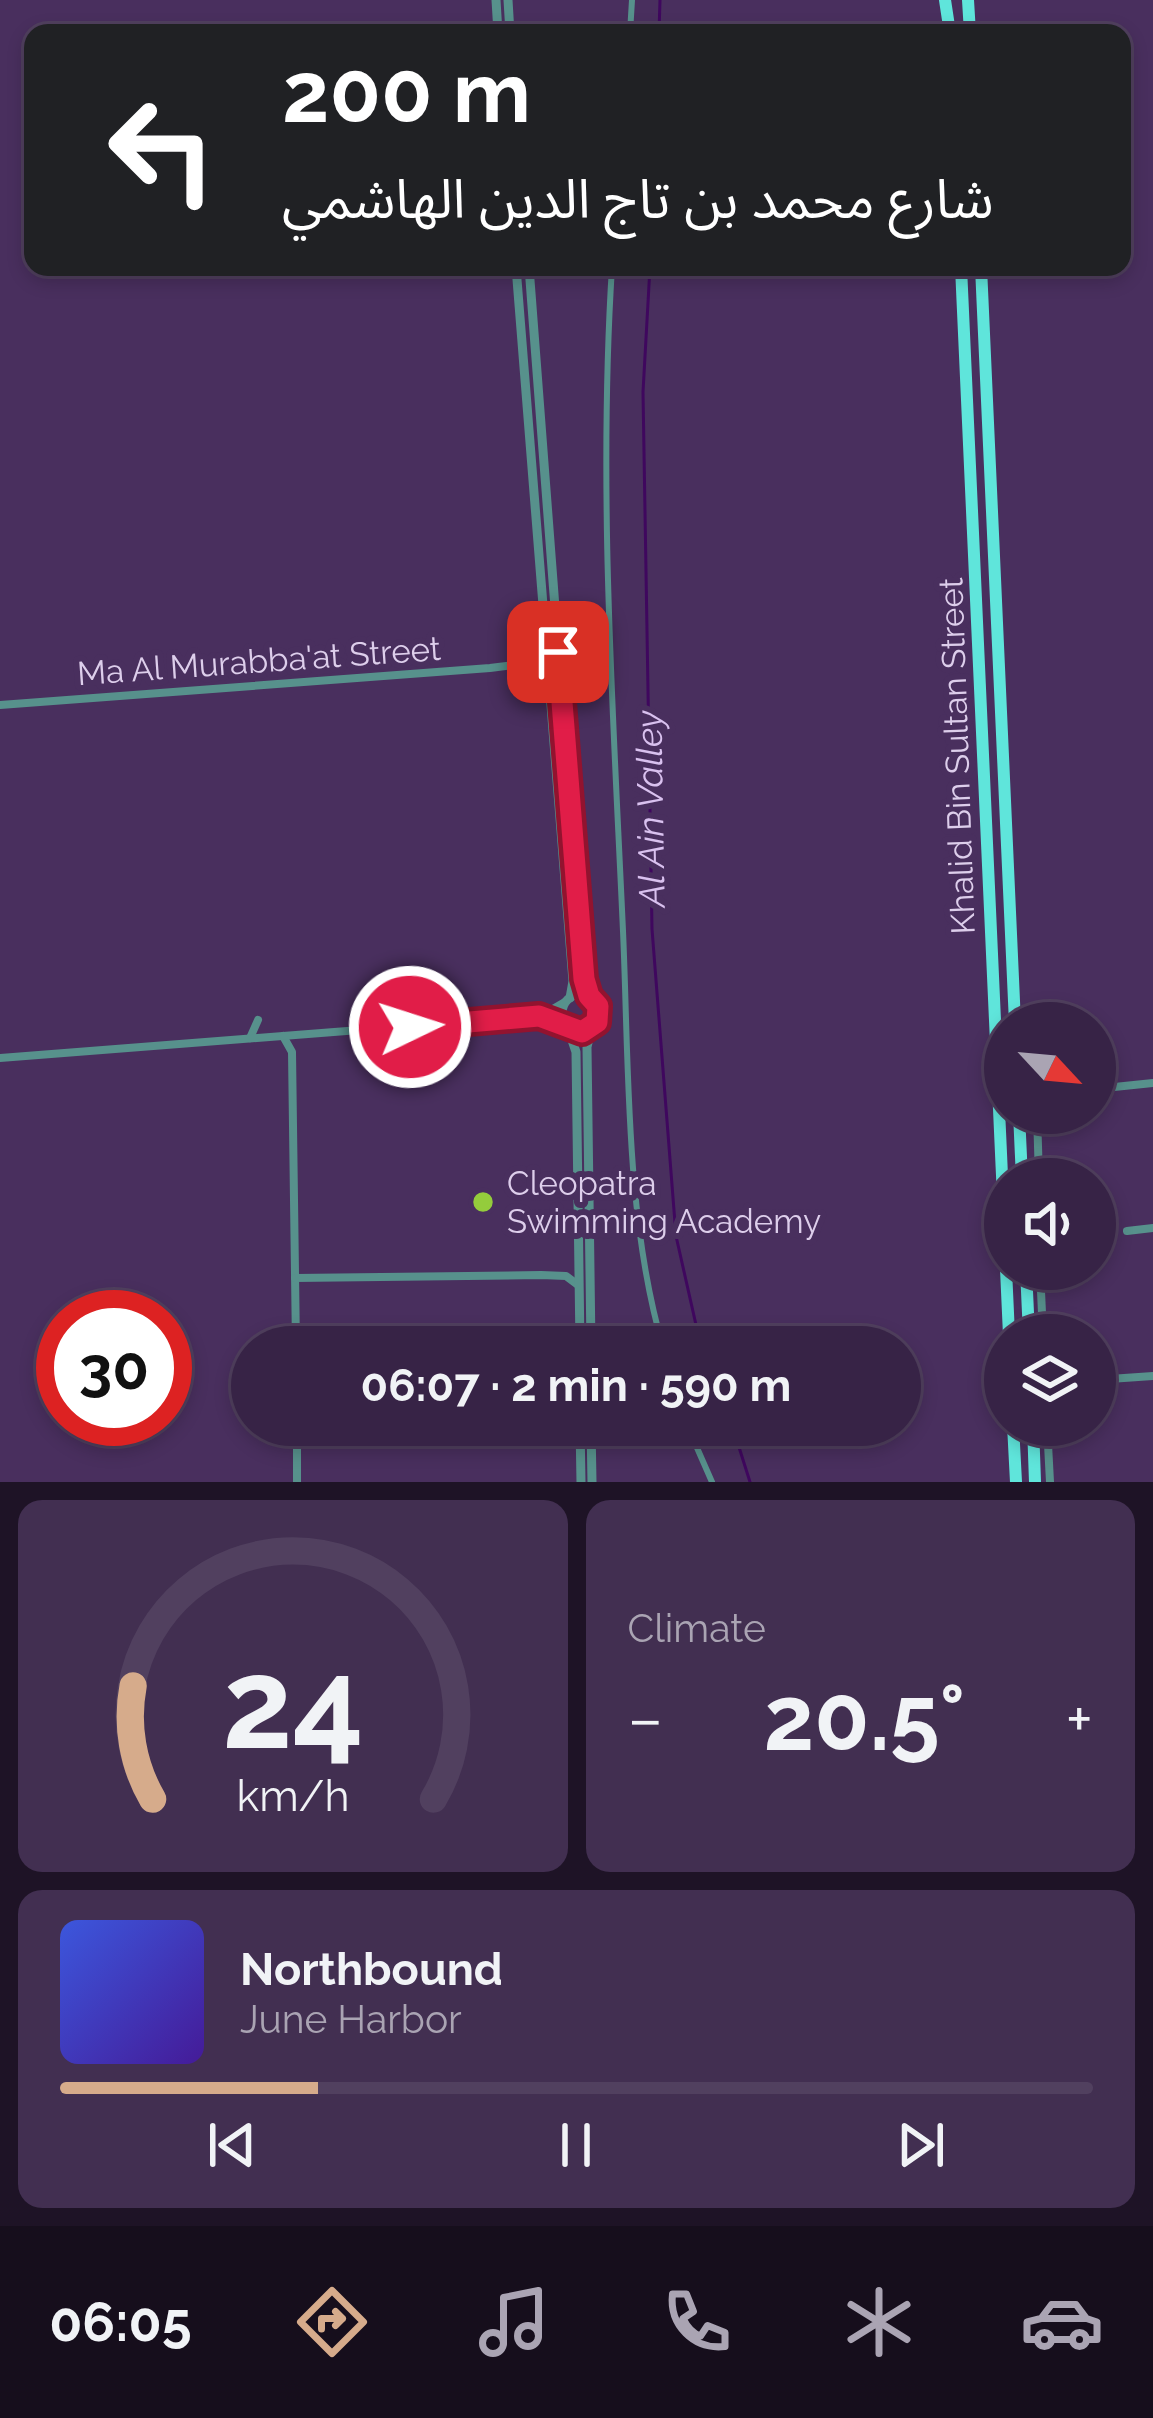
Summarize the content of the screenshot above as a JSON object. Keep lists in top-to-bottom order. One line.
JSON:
{"streets":{"main road":["Khalid Bin Sultan Street"],"street":["Ma Al Murabba'at Street"]},"water":["Al Ain Valley"],"places":["Cleopatra Swimming Academy"],"north":"bottom right","page":{"turn":["200 m","شارع محمد بن تاج الدين الهاشمي"],"limit":"30","trip":"06:07 · 2 min · 590 m","tile":"Climate","heat":["−","20.5°","+"],"song":["Northbound","June Harbor"],"tabs":"06:05","gauge":["24","km/h"]}}
